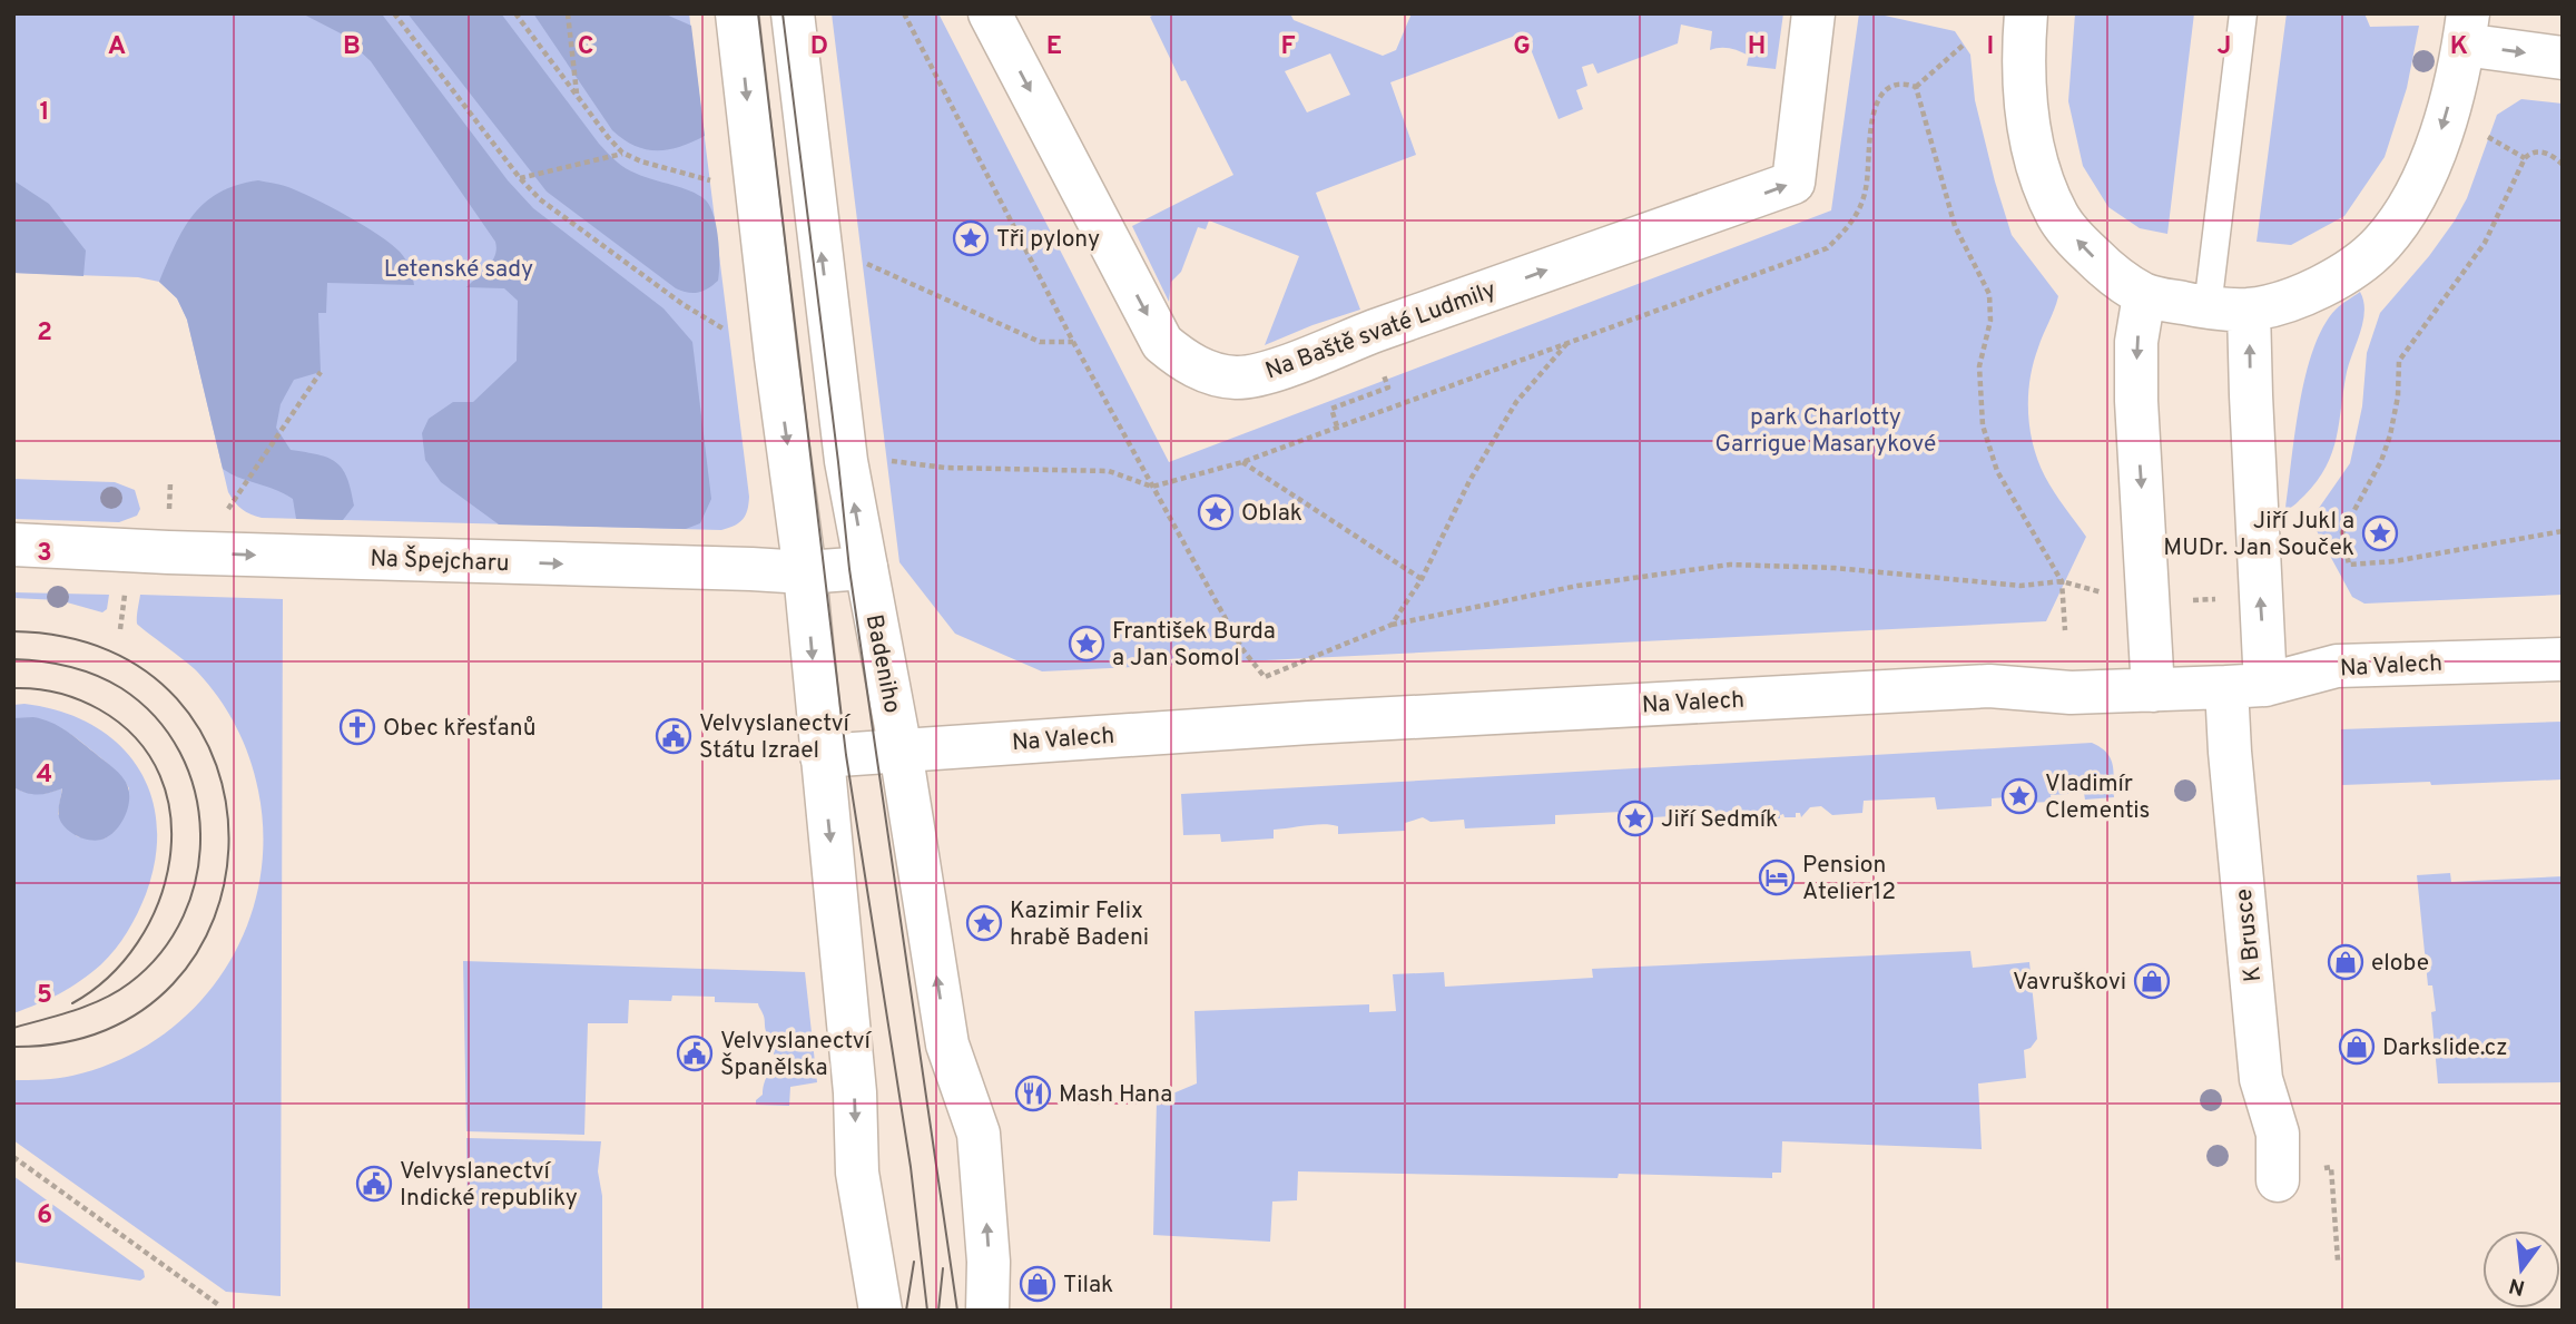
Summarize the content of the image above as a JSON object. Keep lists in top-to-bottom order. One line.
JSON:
{"streets":{"street":["Na Baště svaté Ludmily","Na Špejcharu","Badeniho","Na Valech","K Brusce"]},"crossings":[["Na Špejcharu","Badeniho"],["Badeniho","Na Valech"],["Na Valech","K Brusce"]],"one_way":["Na Špejcharu"],"parks":["Letenské sady","park Charlotty Garrigue Masarykové"],"places":{"place":["Tři pylony","Oblak","Jiří Jukl a MUDr. Jan Souček","František Burda a Jan Somol","Vladimír Clementis","Jiří Sedmík","Kazimir Felix hrabě Badeni"],"church":["Obec křesťanů"],"public building":["Velvyslanectví Státu Izrael","Velvyslanectví Španělska","Velvyslanectví Indické republiky"],"hotel":["Pension Atelier12"],"shop":["elobe","Vavruškovi","Darkslide.cz","Tilak"],"restaurant":["Mash Hana"]},"north":"bottom","grid":{"columns":["A","B","C","D","E","F","G","H","I","J","K"],"rows":["1","2","3","4","5","6"]}}
